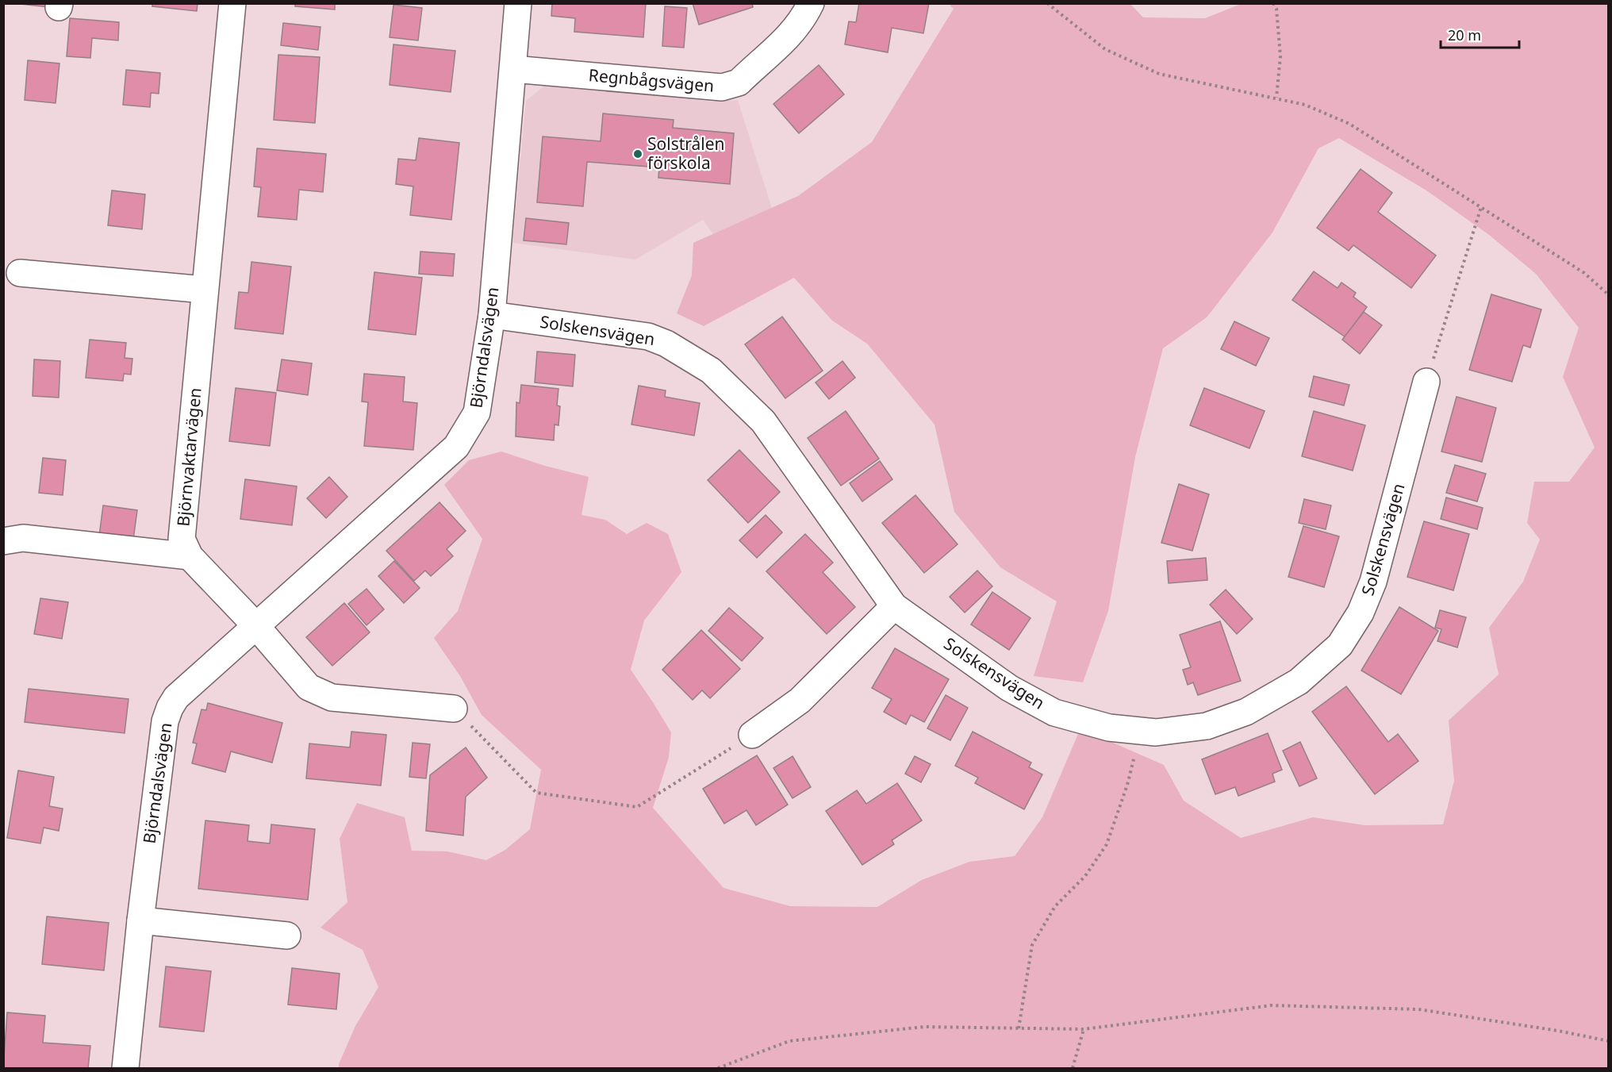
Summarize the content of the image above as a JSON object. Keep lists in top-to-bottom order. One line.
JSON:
{"streets":{"street":["Regnbågsvägen","Solskensvägen","Björndalsvägen","Björnvaktarvägen"]},"crossings":[["Regnbågsvägen","Björndalsvägen"],["Solskensvägen","Björndalsvägen"],["Björndalsvägen","Björnvaktarvägen"]],"places":["Solstrålen förskola"],"scale_bar":"20 m"}
